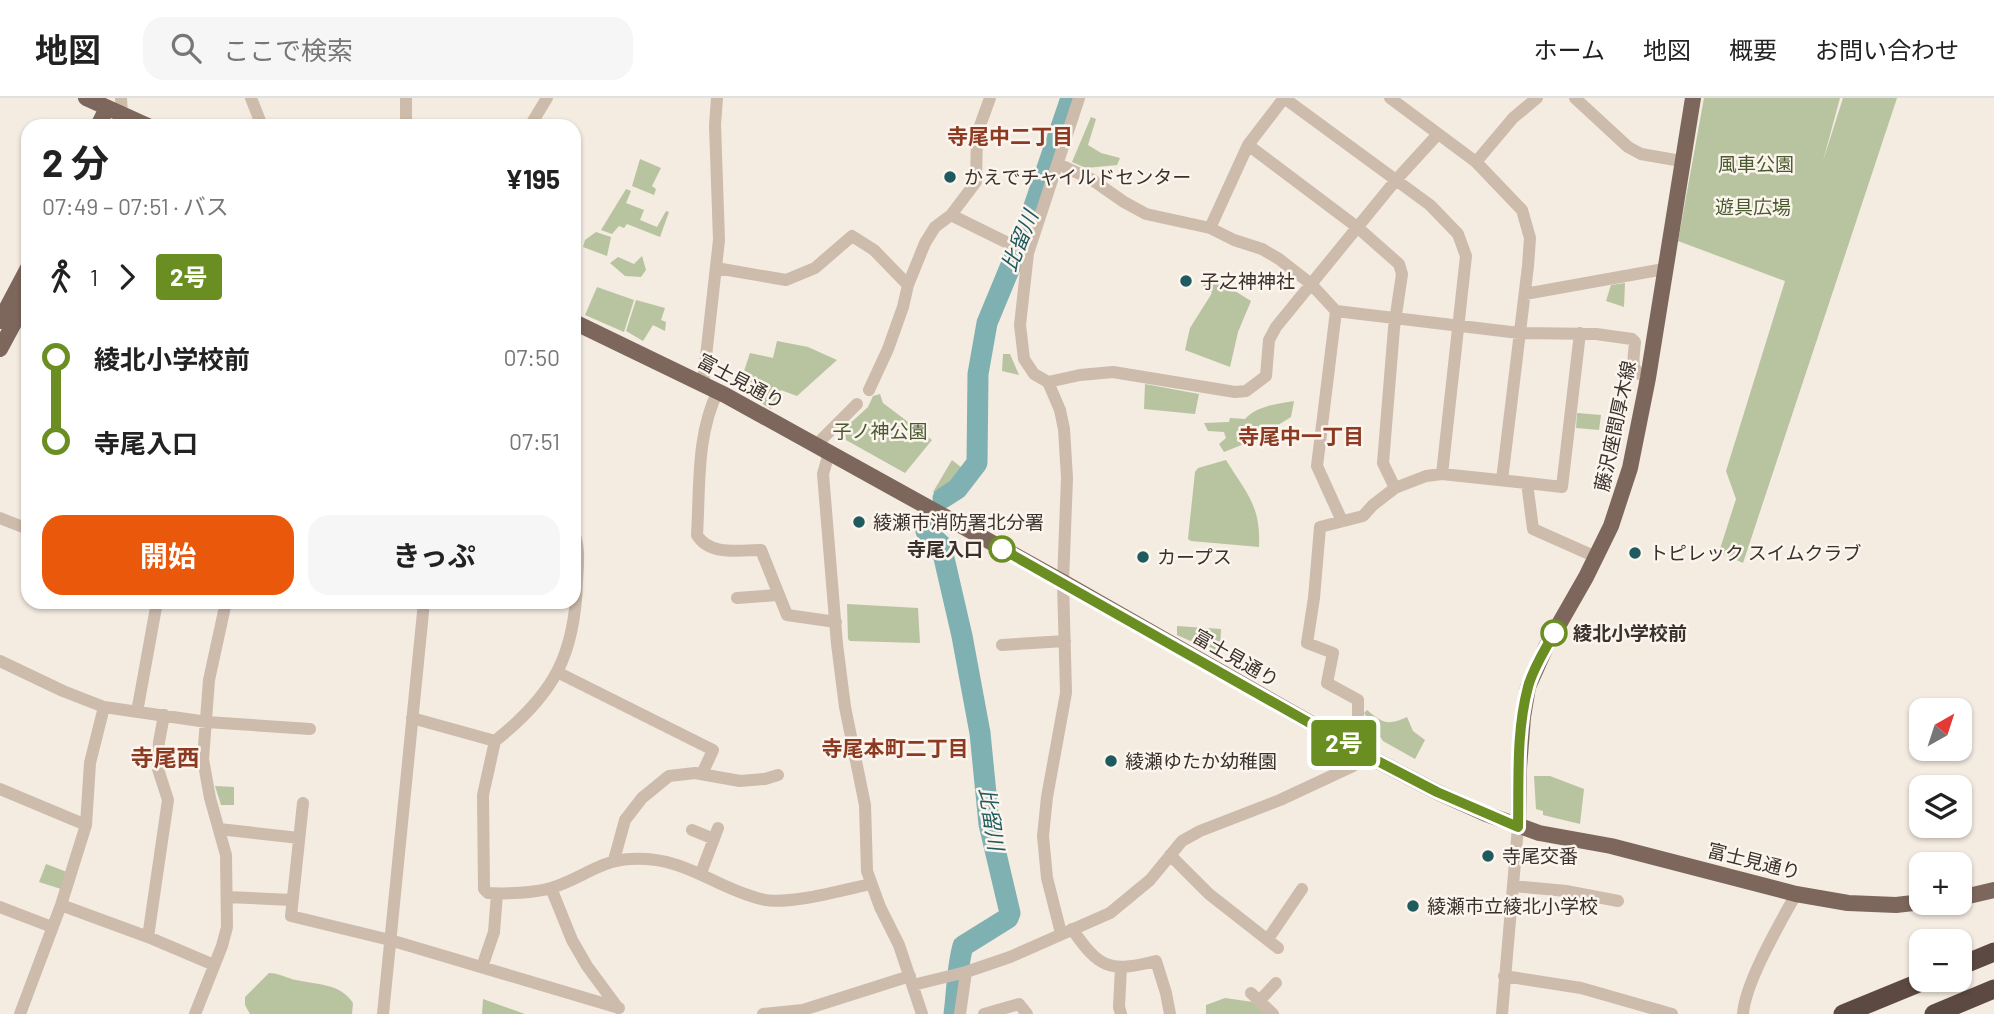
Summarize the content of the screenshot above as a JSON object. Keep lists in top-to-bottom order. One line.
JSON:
{"streets":{"main road":["富士見通り","藤沢座間厚木線"]},"crossings":[["富士見通り","藤沢座間厚木線"]],"districts":["寺尾中二丁目","寺尾中一丁目","寺尾本町二丁目","寺尾西"],"water":["比留川"],"parks":["風車公園","遊具広場","子ノ神公園"],"places":["かえでチャイルドセンター","子之神神社","綾瀬市消防署北分署","寺尾入口","トピレック スイムクラブ","カープス","綾北小学校前","綾瀬ゆたか幼稚園","寺尾交番","綾瀬市立綾北小学校"],"lines":["bus line 2号"],"north":"top right","page":{"header":"地図","search":"ここで検索","nav":["ホーム","地図","概要","お問い合わせ"],"on_map":"2号","heading":["2 分","07:49 – 07:51 · バス","¥195"],"legs":["1","2号"],"list":[{"name":"綾北小学校前","value":"07:50"},{"name":"寺尾入口","value":"07:51"}],"buttons":["開始","きっぷ"],"map_buttons":["+","−"]}}
